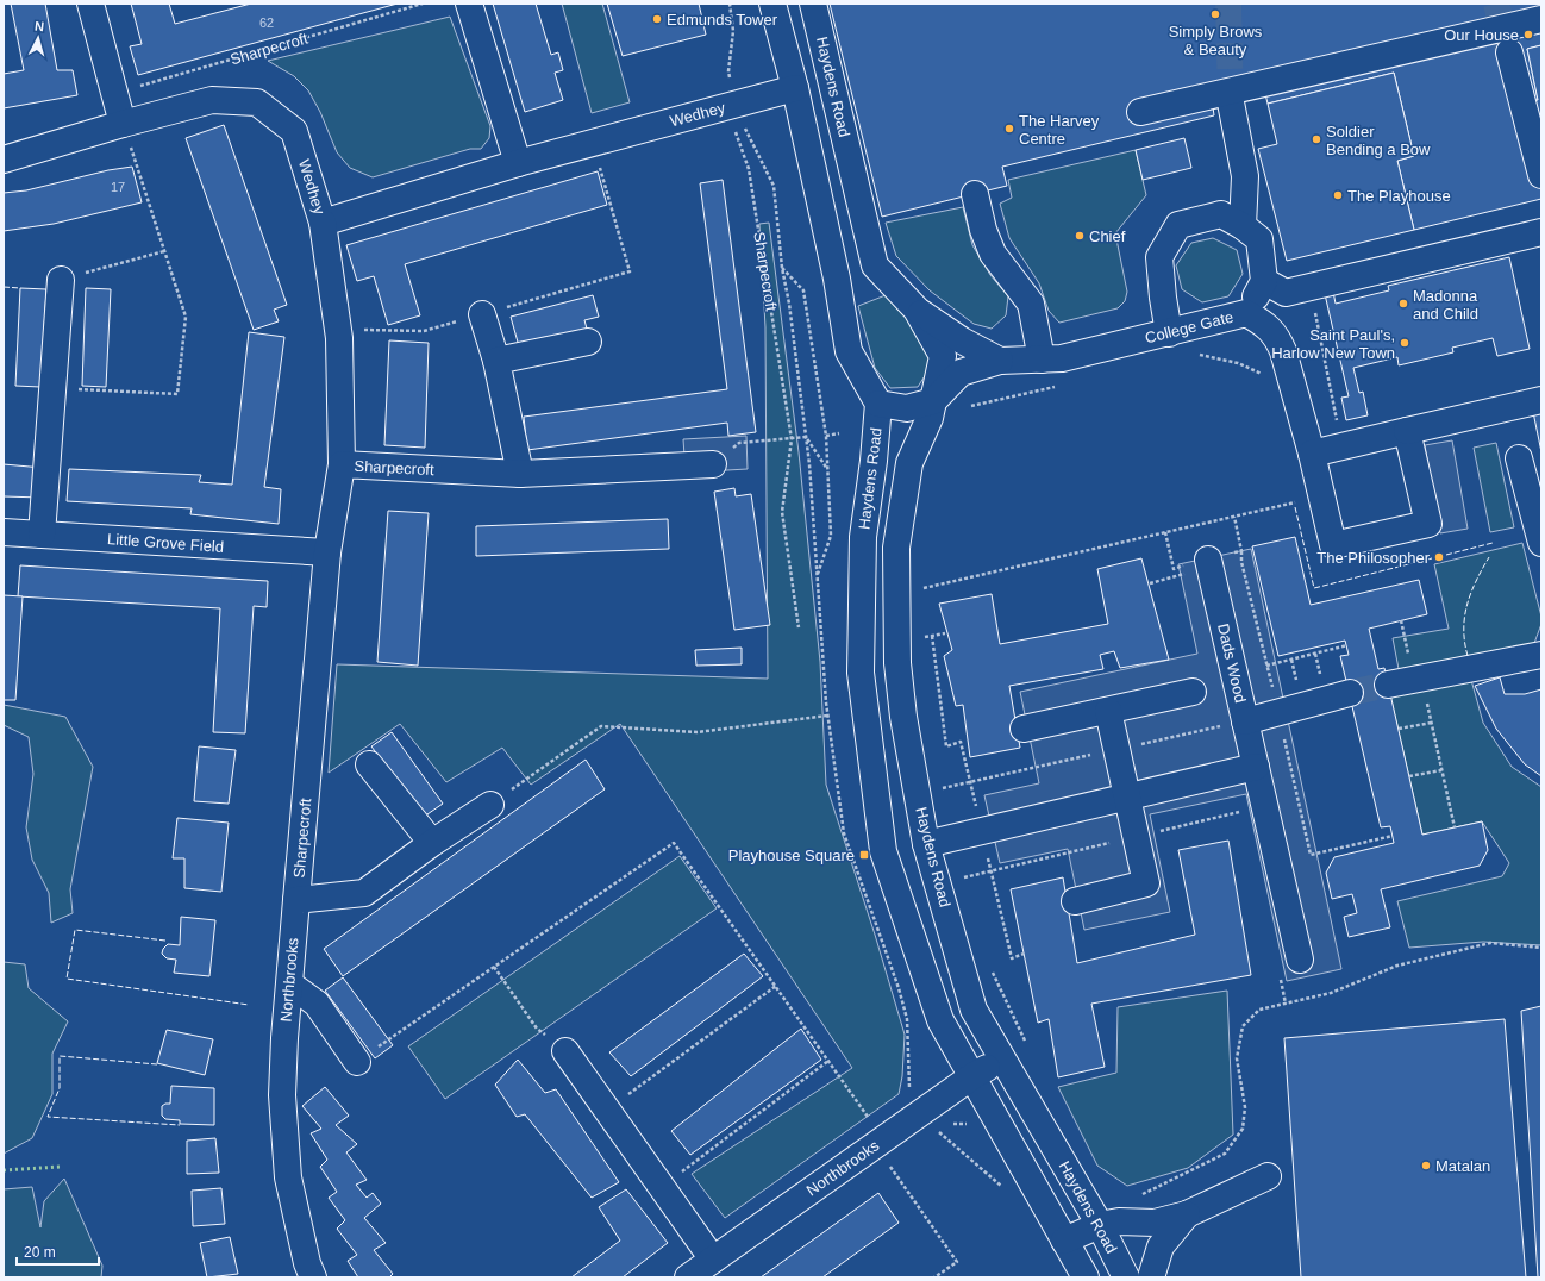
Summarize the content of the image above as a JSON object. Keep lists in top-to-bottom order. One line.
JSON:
{"streets":{"street":["Sharpecroft","Haydens Road","Wedhey","College Gate","Little Grove Field","Dads Wood","Northbrooks"]},"crossings":[["Sharpecroft","Wedhey"],["Sharpecroft","Little Grove Field"],["Sharpecroft","Northbrooks"],["Haydens Road","College Gate"],["Haydens Road","Northbrooks"]],"places":{"other":["Simply Brows & Beauty","Edmunds Tower","Our House","The Harvey Centre","Soldier Bending a Bow","The Playhouse","Chief","Madonna and Child","Saint Paul's, Harlow New Town","The Philosopher","Matalan"],"transit":["Playhouse Square"]},"house_numbers":["62","17"],"scale_bar":"20 m","north":"top"}
